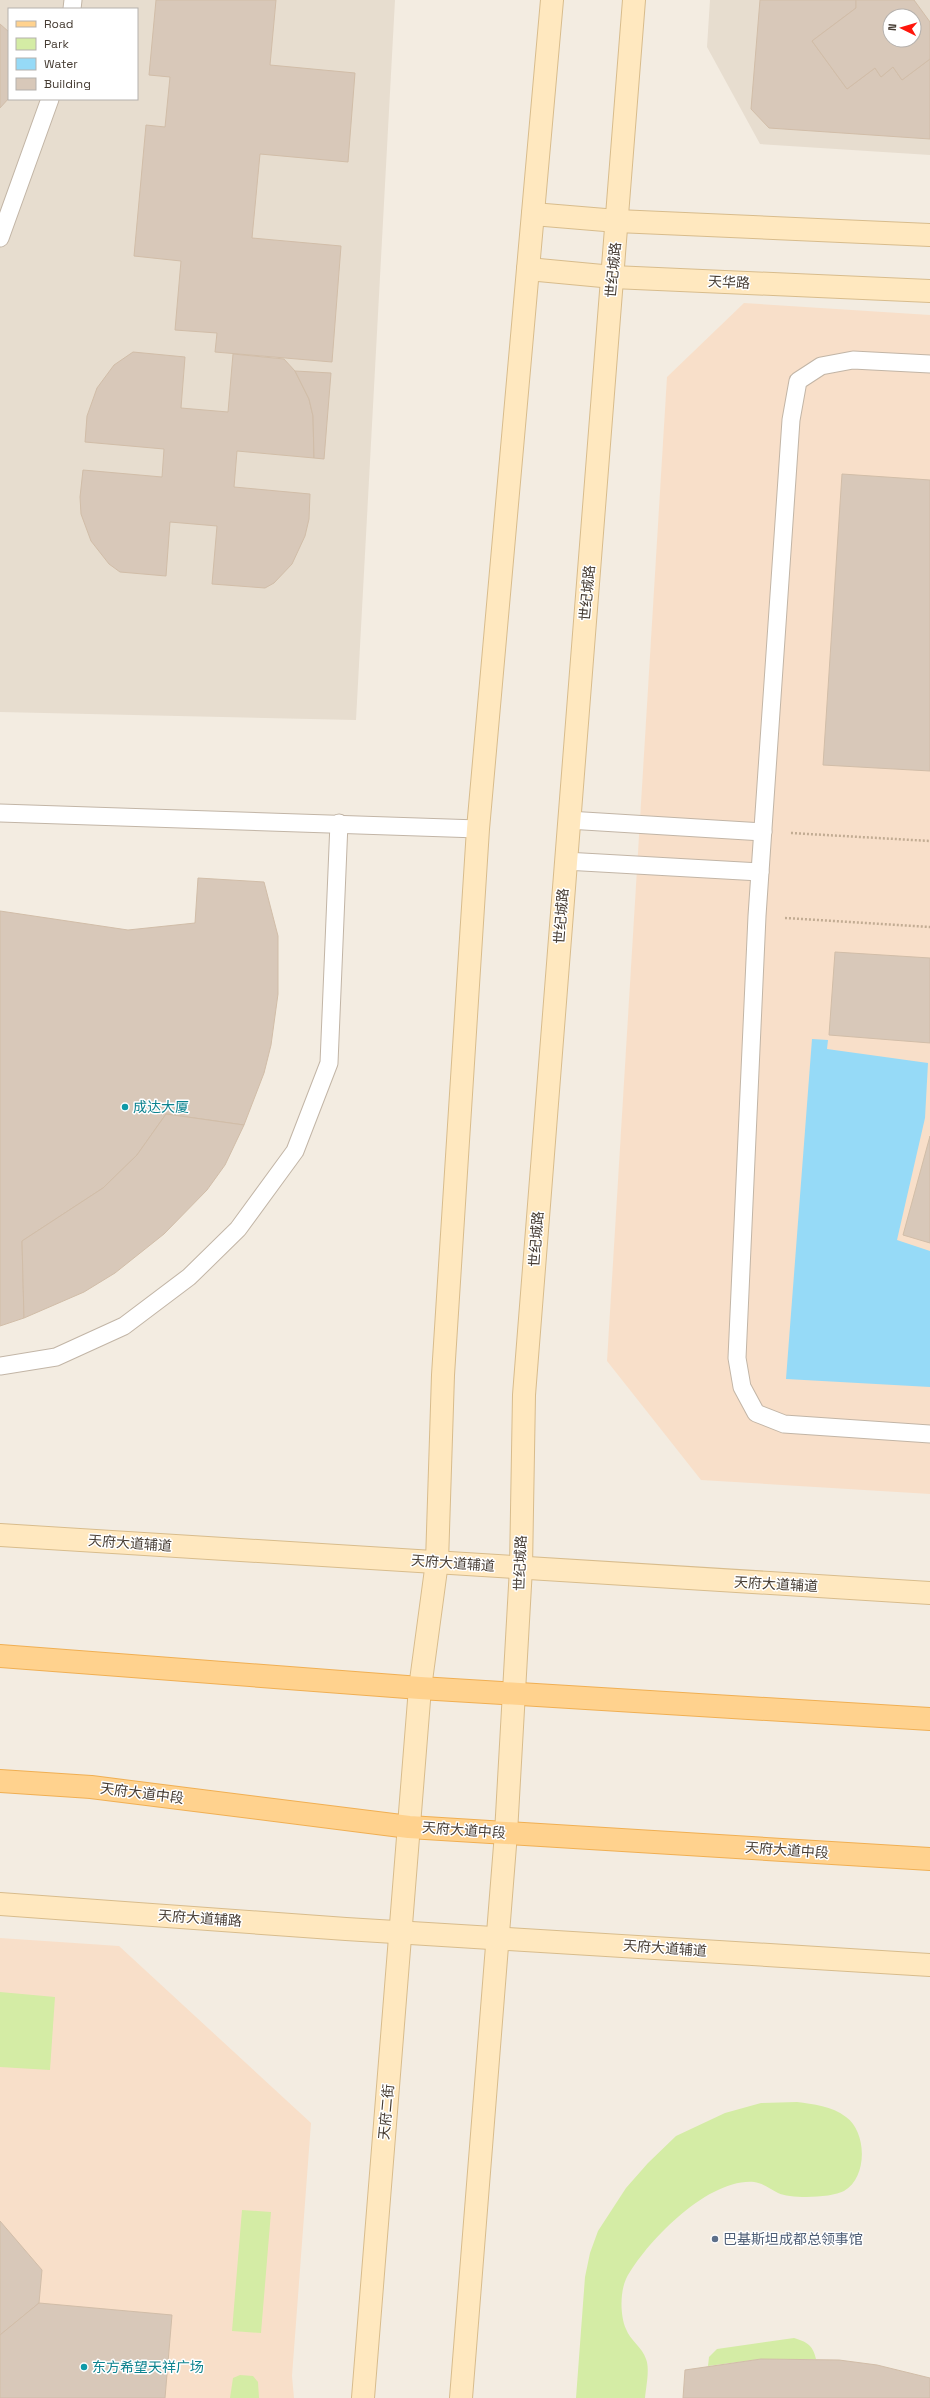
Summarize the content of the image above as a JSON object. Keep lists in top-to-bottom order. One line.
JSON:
{"streets":{"main road":["世纪城路","天华路","天府大道辅道","天府大道中段","天府大道辅路","天府二街"]},"crossings":[["世纪城路","天华路"],["世纪城路","天府大道辅道"],["世纪城路","天府大道中段"],["天府大道辅道","天府大道辅路"],["天府大道辅道","天府二街"],["天府大道中段","天府二街"],["天府大道辅路","天府二街"]],"places":["成达大厦","巴基斯坦成都总领事馆","东方希望天祥广场"],"legend":["Road","Park","Water","Building"],"north":"left"}
